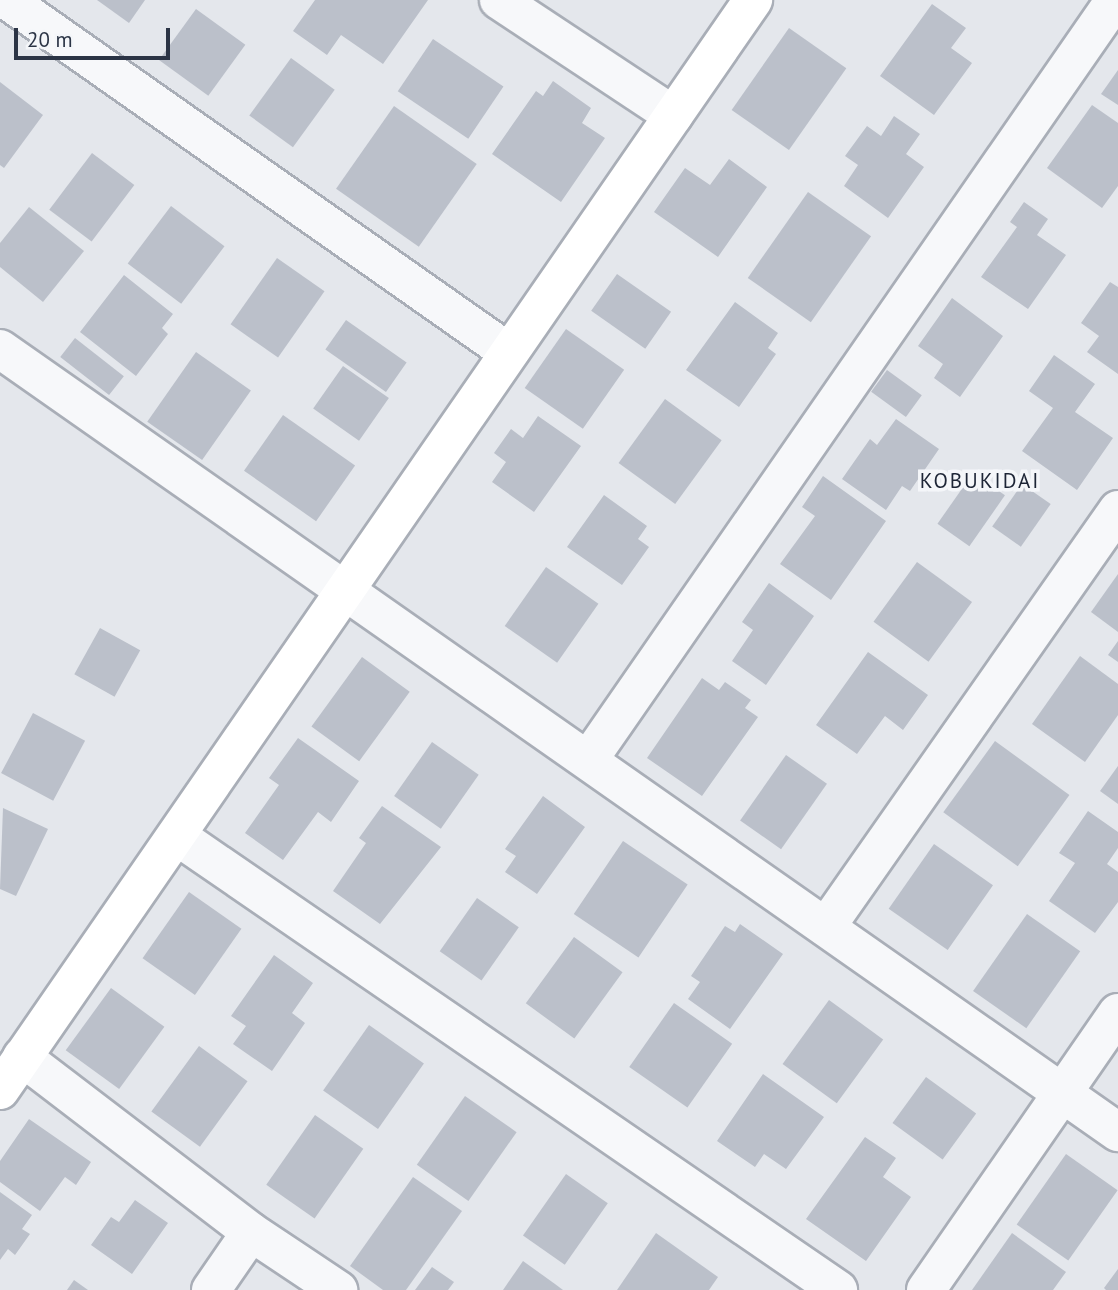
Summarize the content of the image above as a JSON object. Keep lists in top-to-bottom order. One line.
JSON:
{"districts":["KOBUKIDAI"],"scale_bar":"20 m"}
